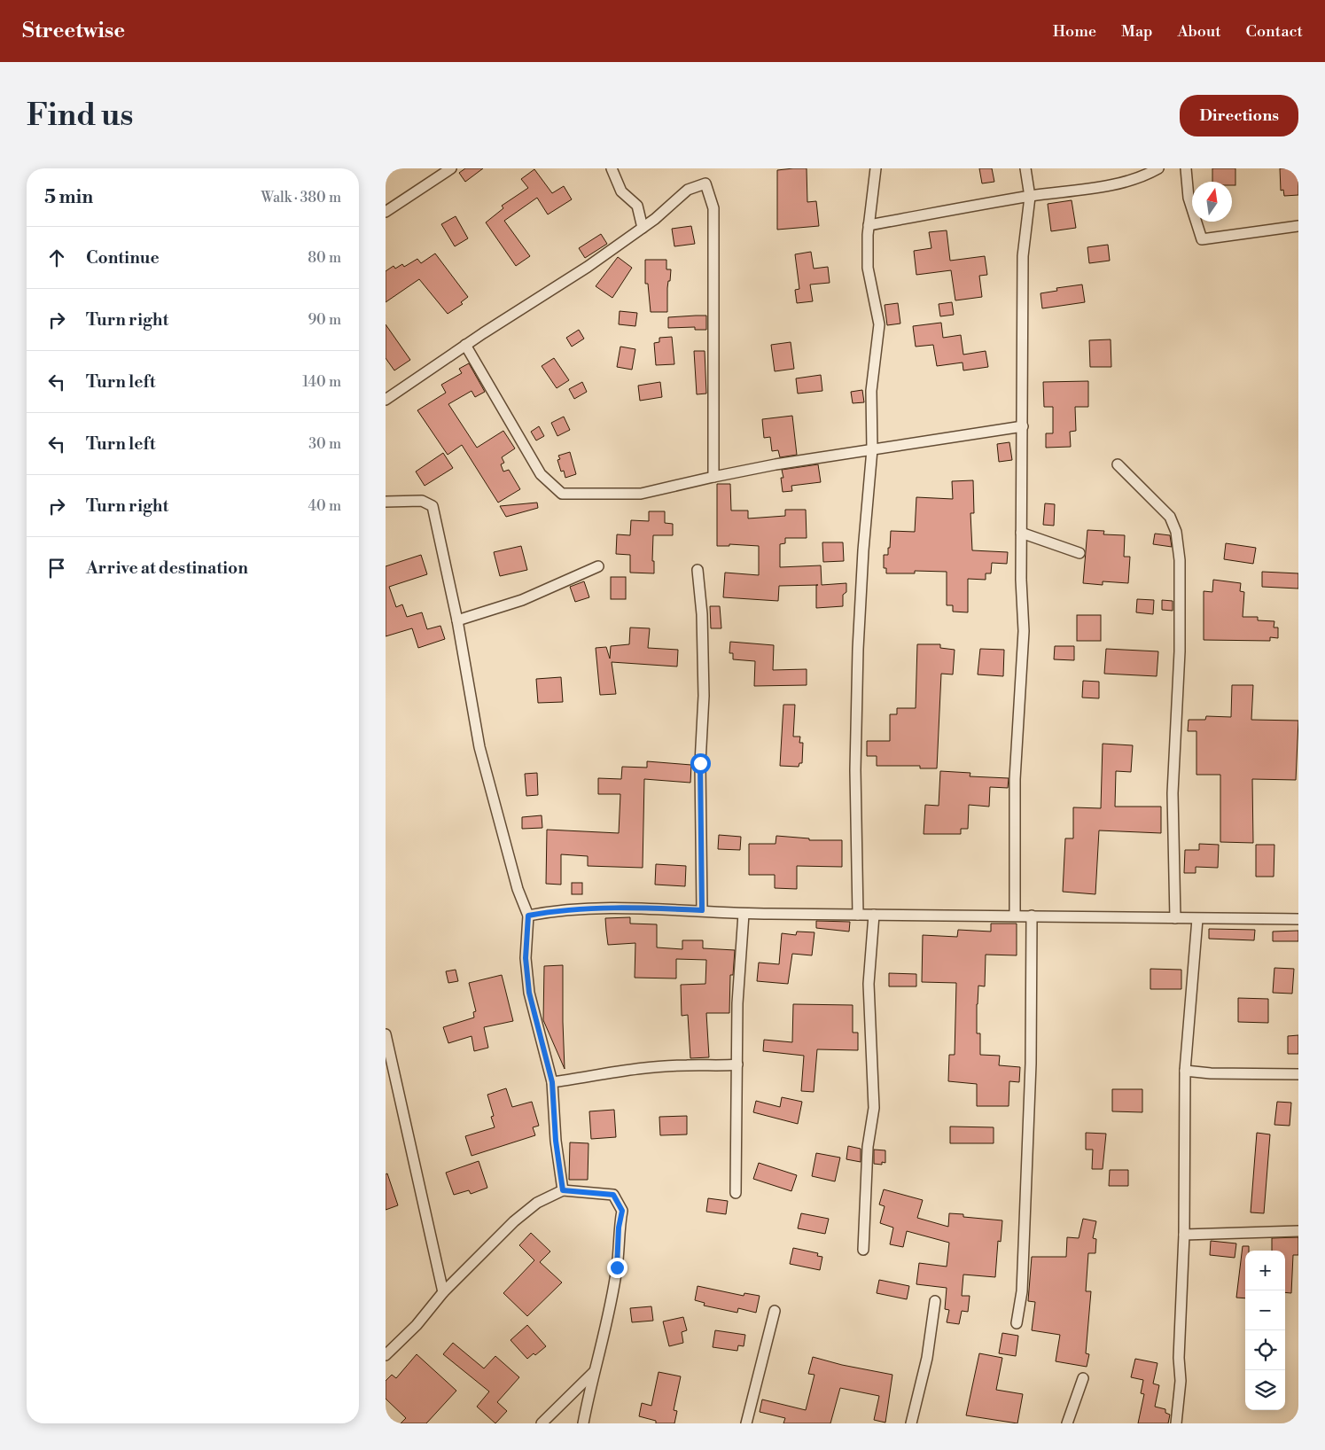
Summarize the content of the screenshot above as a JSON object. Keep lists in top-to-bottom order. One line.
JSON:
{"north":"top","page":{"header":"Streetwise","nav":["Home","Map","About","Contact"],"buttons":"Directions","title":"Find us","heading":["5 min","Walk · 380 m"],"list":[["Continue","80 m"],["Turn right","90 m"],["Turn left","140 m"],["Turn left","30 m"],["Turn right","40 m"],"Arrive at destination"],"map_buttons":["+","−"]}}
